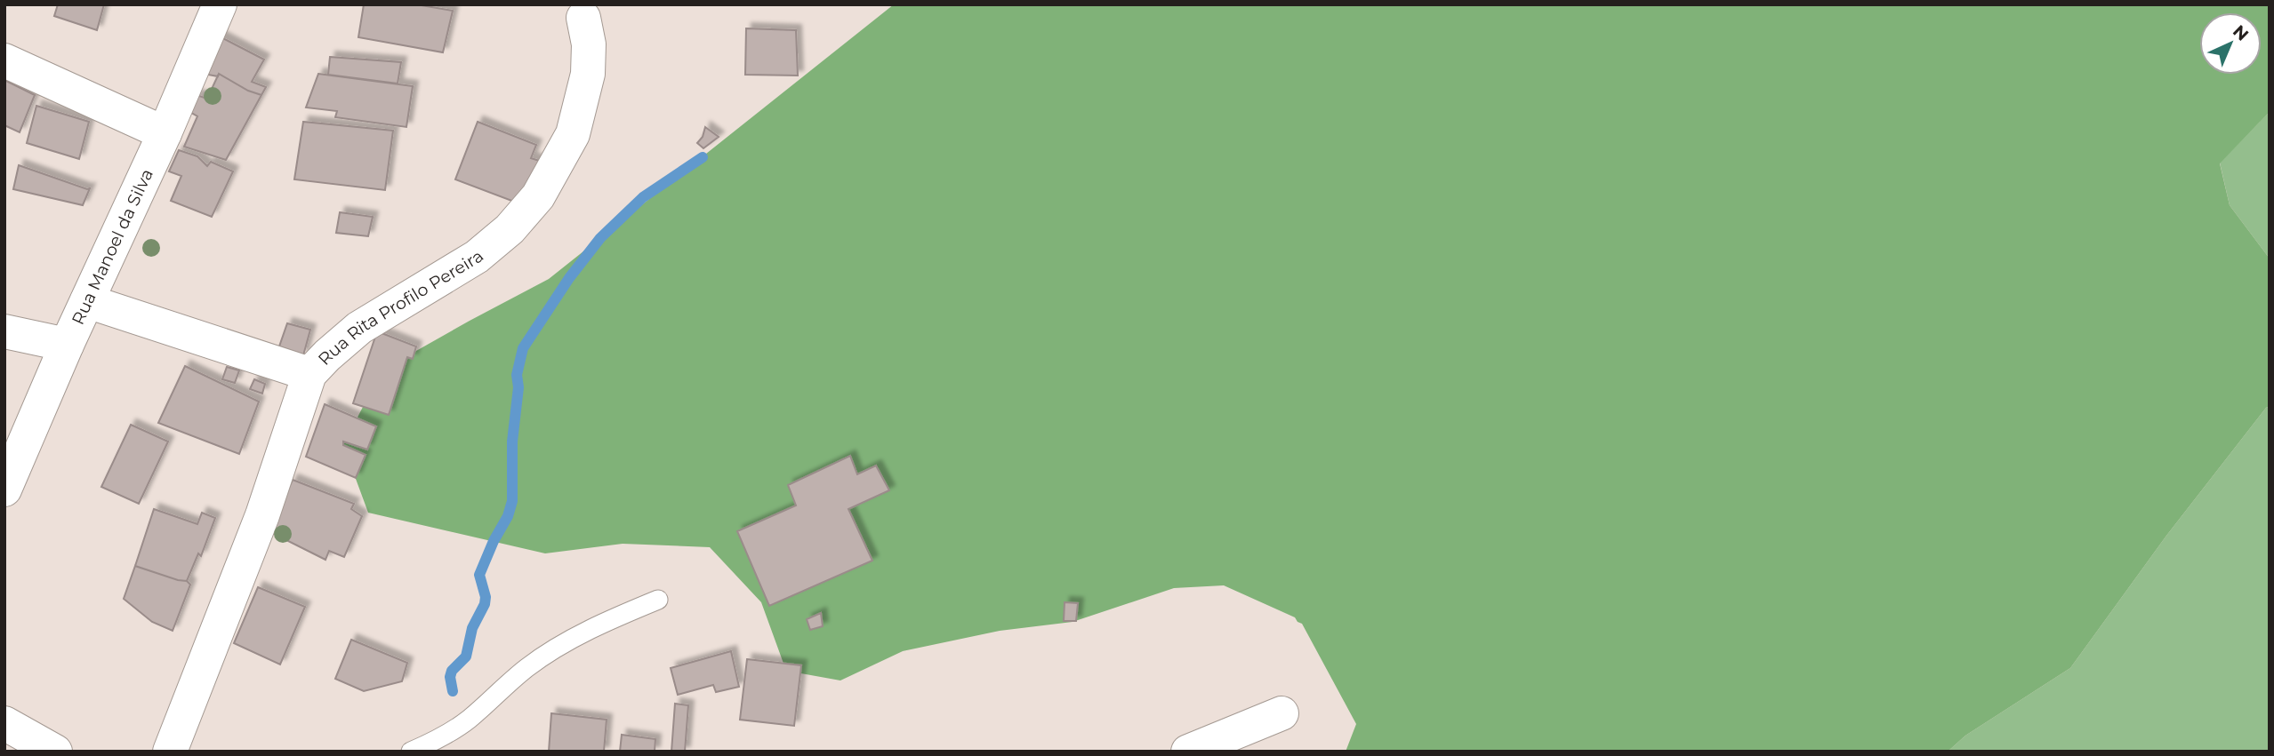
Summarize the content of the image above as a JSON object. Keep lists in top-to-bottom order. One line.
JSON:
{"streets":{"street":["Rua Manoel da Silva","Rua Rita Profilo Pereira"]},"north":"top right"}
